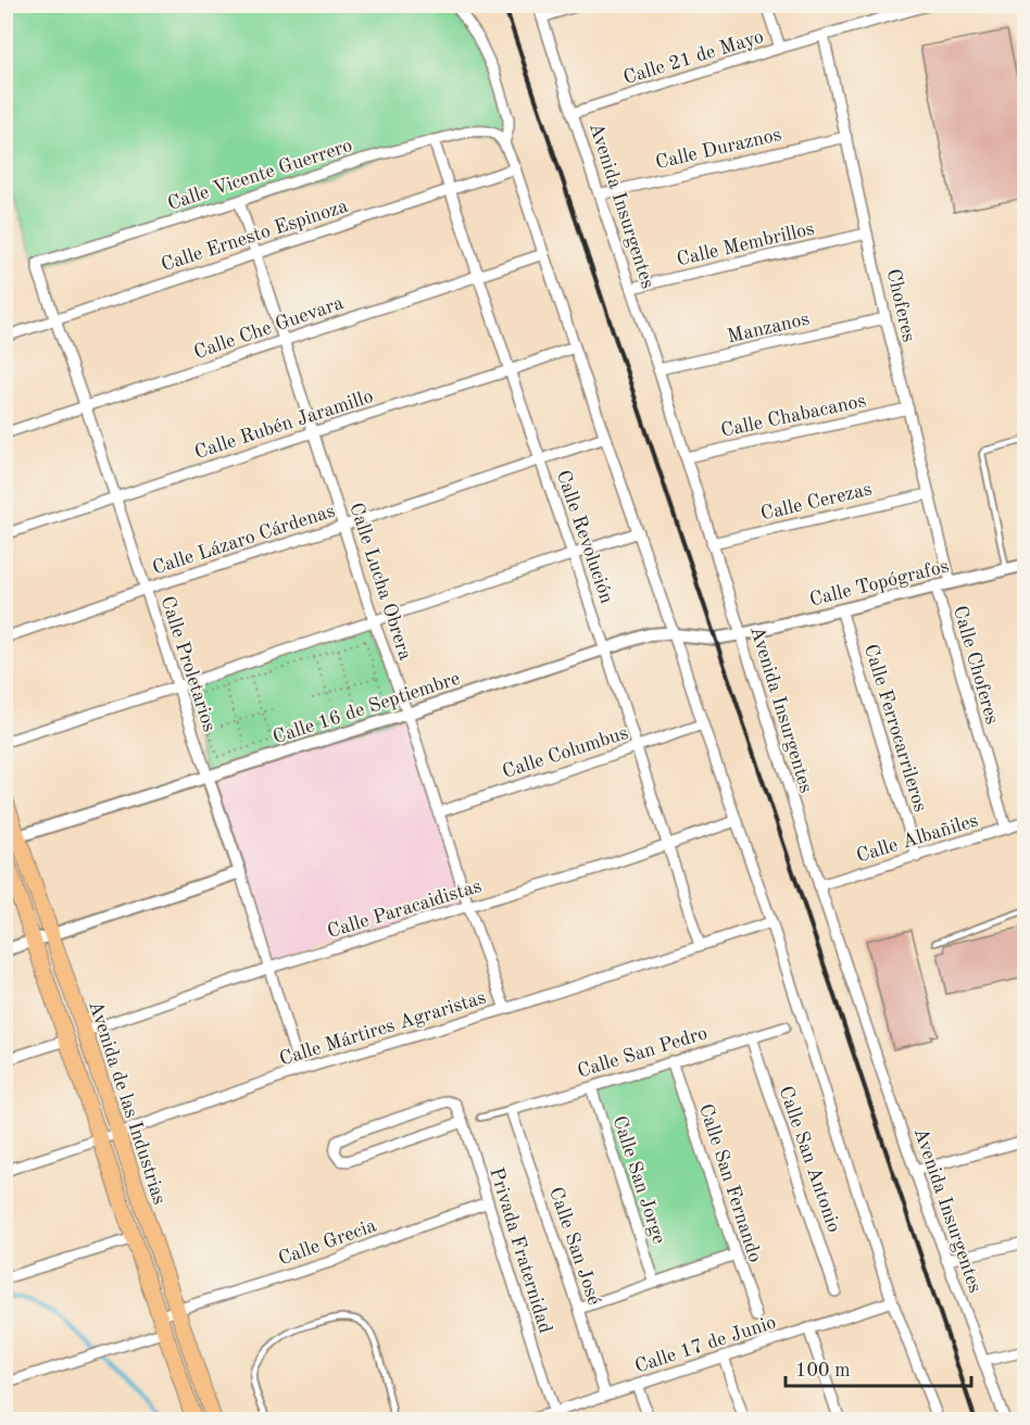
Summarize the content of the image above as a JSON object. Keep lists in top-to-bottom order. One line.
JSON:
{"streets":{"main road":["Avenida de las Industrias"],"street":["Calle 21 de Mayo","Calle Duraznos","Calle Vicente Guerrero","Avenida Insurgentes","Calle Ernesto Espinoza","Calle Membrillos","Choferes","Calle Che Guevara","Manzanos","Calle Chabacanos","Calle Rubén Jaramillo","Calle Cerezas","Calle Revolución","Calle Lázaro Cárdenas","Calle Lucha Obrera","Calle Topógrafos","Calle Proletarios","Calle Choferes","Calle 16 de Septiembre","Calle Ferrocarrileros","Calle Columbus","Calle Albañiles","Calle Paracaidistas","Calle Mártires Agraristas","Calle San Pedro","Calle San Antonio","Calle San Jorge","Calle San Fernando","Calle Grecia","Calle San José","Privada Fraternidad","Calle 17 de Junio"]},"crossings":[["Calle 21 de Mayo","Avenida Insurgentes"],["Calle 21 de Mayo","Choferes"],["Calle Duraznos","Avenida Insurgentes"],["Calle Duraznos","Choferes"],["Calle Vicente Guerrero","Calle Revolución"],["Calle Vicente Guerrero","Calle Lucha Obrera"],["Calle Vicente Guerrero","Calle Proletarios"],["Avenida Insurgentes","Calle Membrillos"],["Avenida Insurgentes","Manzanos"],["Avenida Insurgentes","Calle Chabacanos"],["Avenida Insurgentes","Calle Cerezas"],["Avenida Insurgentes","Calle Topógrafos"],["Avenida Insurgentes","Calle 16 de Septiembre"],["Avenida Insurgentes","Calle Albañiles"],["Calle Ernesto Espinoza","Calle Revolución"],["Calle Ernesto Espinoza","Calle Lucha Obrera"],["Calle Ernesto Espinoza","Calle Proletarios"],["Calle Membrillos","Choferes"],["Choferes","Manzanos"],["Choferes","Calle Chabacanos"],["Choferes","Calle Cerezas"],["Choferes","Calle Topógrafos"],["Calle Che Guevara","Calle Revolución"],["Calle Che Guevara","Calle Lucha Obrera"],["Calle Che Guevara","Calle Proletarios"],["Calle Rubén Jaramillo","Calle Revolución"],["Calle Rubén Jaramillo","Calle Lucha Obrera"],["Calle Rubén Jaramillo","Calle Proletarios"],["Calle Revolución","Calle Lázaro Cárdenas"],["Calle Revolución","Calle 16 de Septiembre"],["Calle Revolución","Calle Columbus"],["Calle Revolución","Calle Paracaidistas"],["Calle Revolución","Calle Mártires Agraristas"],["Calle Lázaro Cárdenas","Calle Lucha Obrera"],["Calle Lázaro Cárdenas","Calle Proletarios"],["Calle Lucha Obrera","Calle 16 de Septiembre"],["Calle Lucha Obrera","Calle Columbus"],["Calle Lucha Obrera","Calle Paracaidistas"],["Calle Lucha Obrera","Calle Mártires Agraristas"],["Calle Topógrafos","Calle Choferes"],["Calle Topógrafos","Calle 16 de Septiembre"],["Calle Topógrafos","Calle Ferrocarrileros"],["Calle Proletarios","Calle 16 de Septiembre"],["Calle Proletarios","Calle Paracaidistas"],["Calle Proletarios","Calle Mártires Agraristas"],["Calle Choferes","Calle Albañiles"],["Calle 16 de Septiembre","Avenida de las Industrias"],["Calle Ferrocarrileros","Calle Albañiles"],["Calle Paracaidistas","Avenida de las Industrias"],["Calle Mártires Agraristas","Avenida de las Industrias"],["Calle San Pedro","Calle San Antonio"],["Calle San Pedro","Calle San Jorge"],["Calle San Pedro","Calle San Fernando"],["Calle San Pedro","Calle San José"],["Avenida de las Industrias","Calle Grecia"],["Calle Grecia","Privada Fraternidad"],["Calle San José","Calle 17 de Junio"],["Privada Fraternidad","Calle 17 de Junio"]],"scale_bar":"100 m"}
